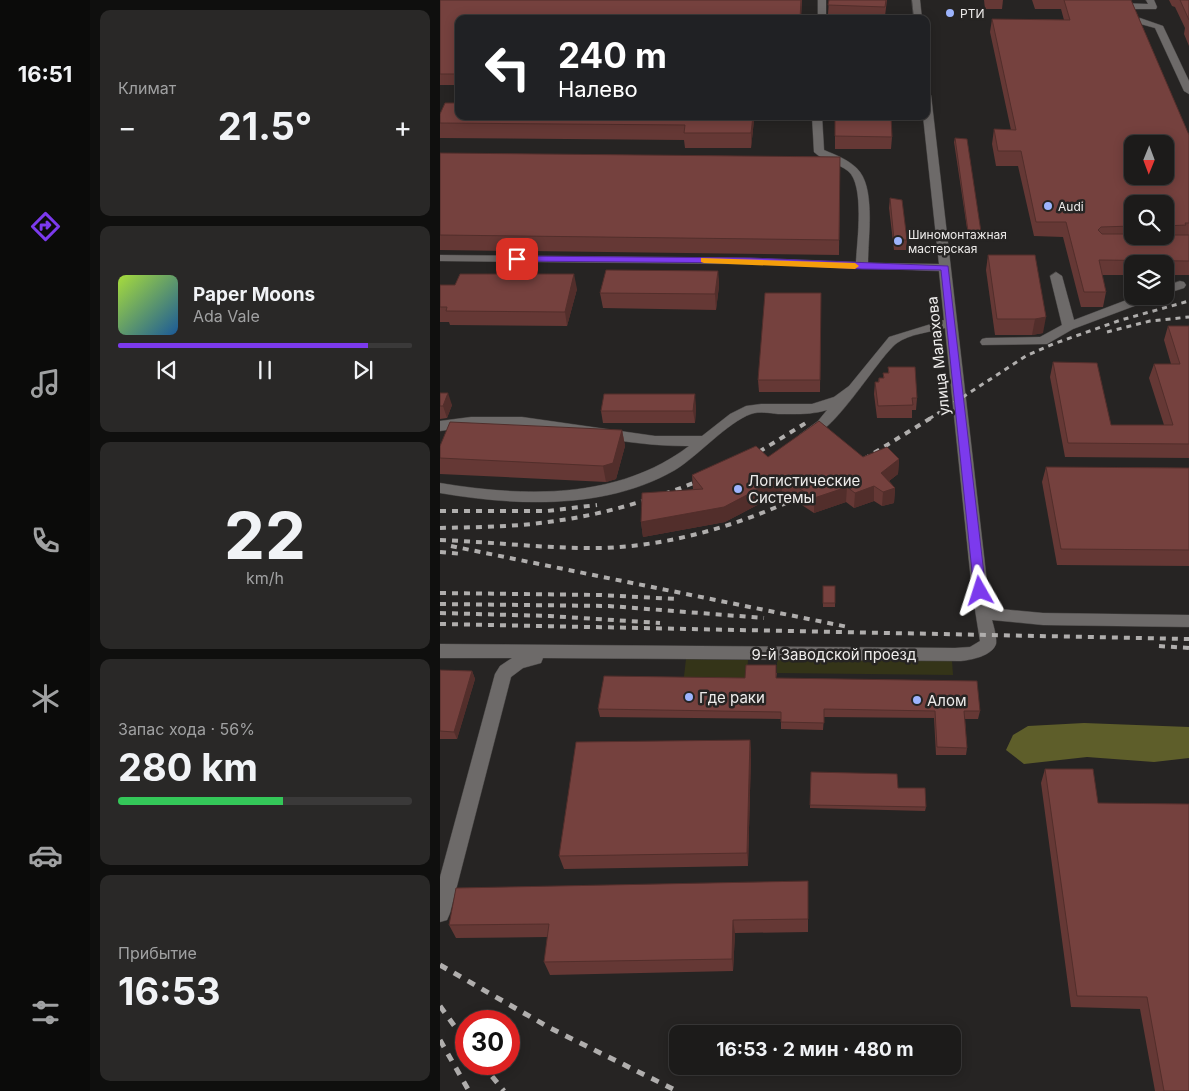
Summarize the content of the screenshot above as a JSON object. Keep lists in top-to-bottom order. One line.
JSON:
{"streets":{"street":["улица Малахова","9-й Заводской проезд"]},"crossings":[["улица Малахова","9-й Заводской проезд"]],"places":["РТИ","Audi","Шиномонтажная мастерская","Логистические Системы","Где раки","Алом"],"north":"bottom","page":{"tabs":"16:51","tile":["Климат",["22","km/h"],["Запас хода · 56%","280 km"],["Прибытие","16:53"]],"turn":["240 m","Налево"],"heat":["−","21.5°","+"],"song":["Paper Moons","Ada Vale"],"limit":"30","trip":"16:53 · 2 мин · 480 m"}}
